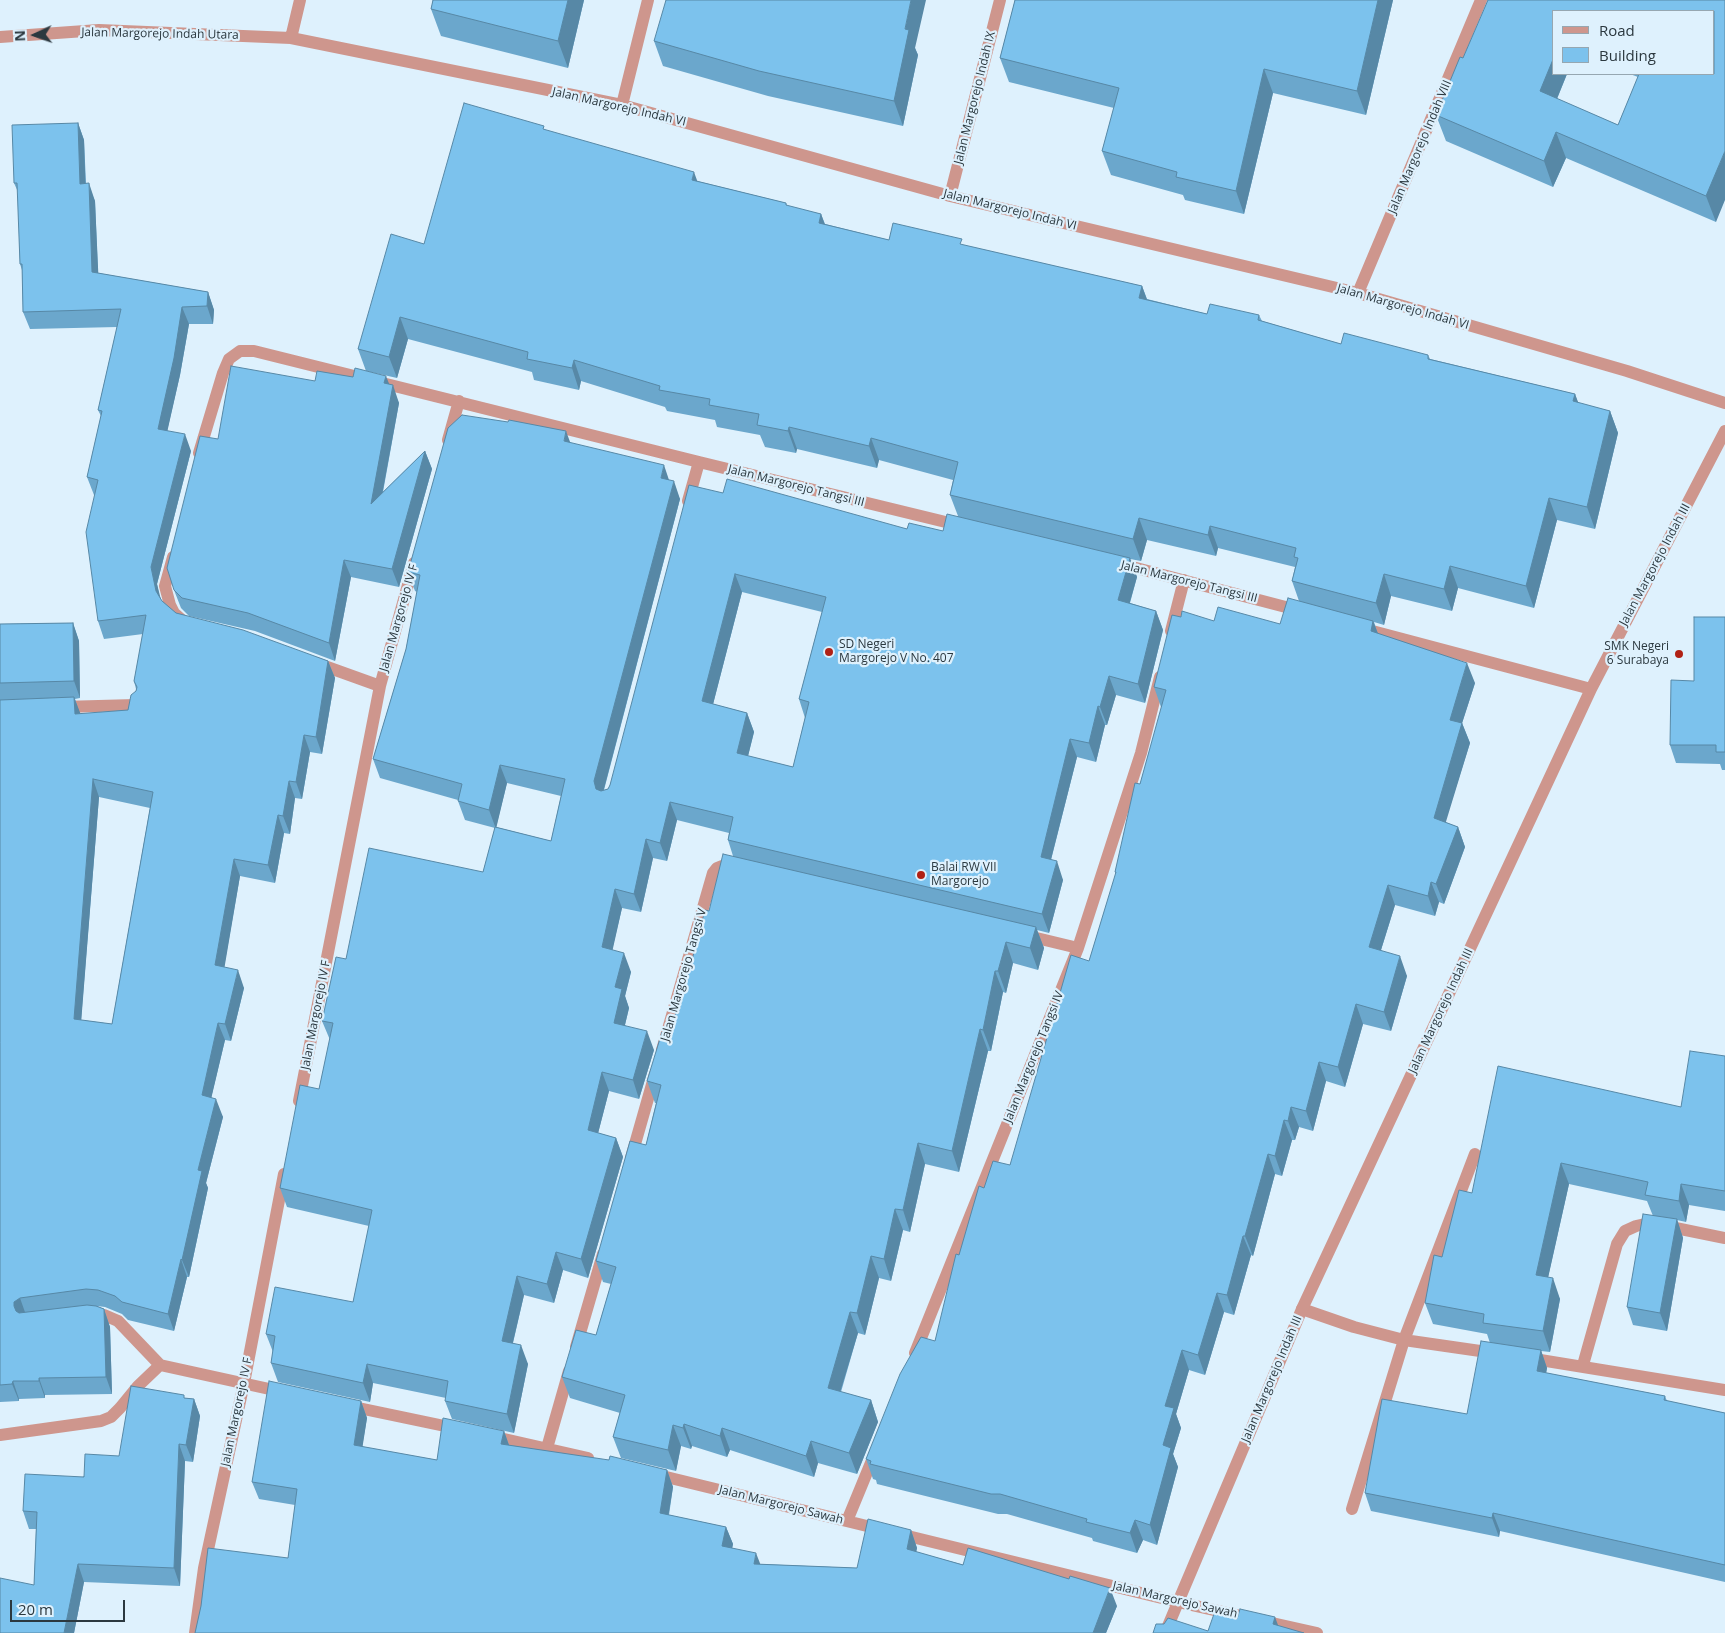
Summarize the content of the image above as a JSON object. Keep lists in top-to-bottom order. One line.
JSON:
{"streets":{"street":["Jalan Margorejo Indah Utara","Jalan Margorejo Indah IX","Jalan Margorejo Indah VI","Jalan Margorejo Indah VIII","Jalan Margorejo Tangsi III","Jalan Margorejo Indah III","Jalan Margorejo IV F","Jalan Margorejo Tangsi V","Jalan Margorejo Tangsi IV","Jalan Margorejo Sawah"]},"crossings":[["Jalan Margorejo Indah Utara","Jalan Margorejo Indah VI"],["Jalan Margorejo Indah IX","Jalan Margorejo Indah VI"],["Jalan Margorejo Indah VI","Jalan Margorejo Indah VIII"],["Jalan Margorejo Indah III","Jalan Margorejo Sawah"]],"places":["SD Negeri Margorejo V No. 407","SMK Negeri 6 Surabaya","Balai RW VII Margorejo"],"legend":["Road","Building"],"scale_bar":"20 m","north":"left"}
